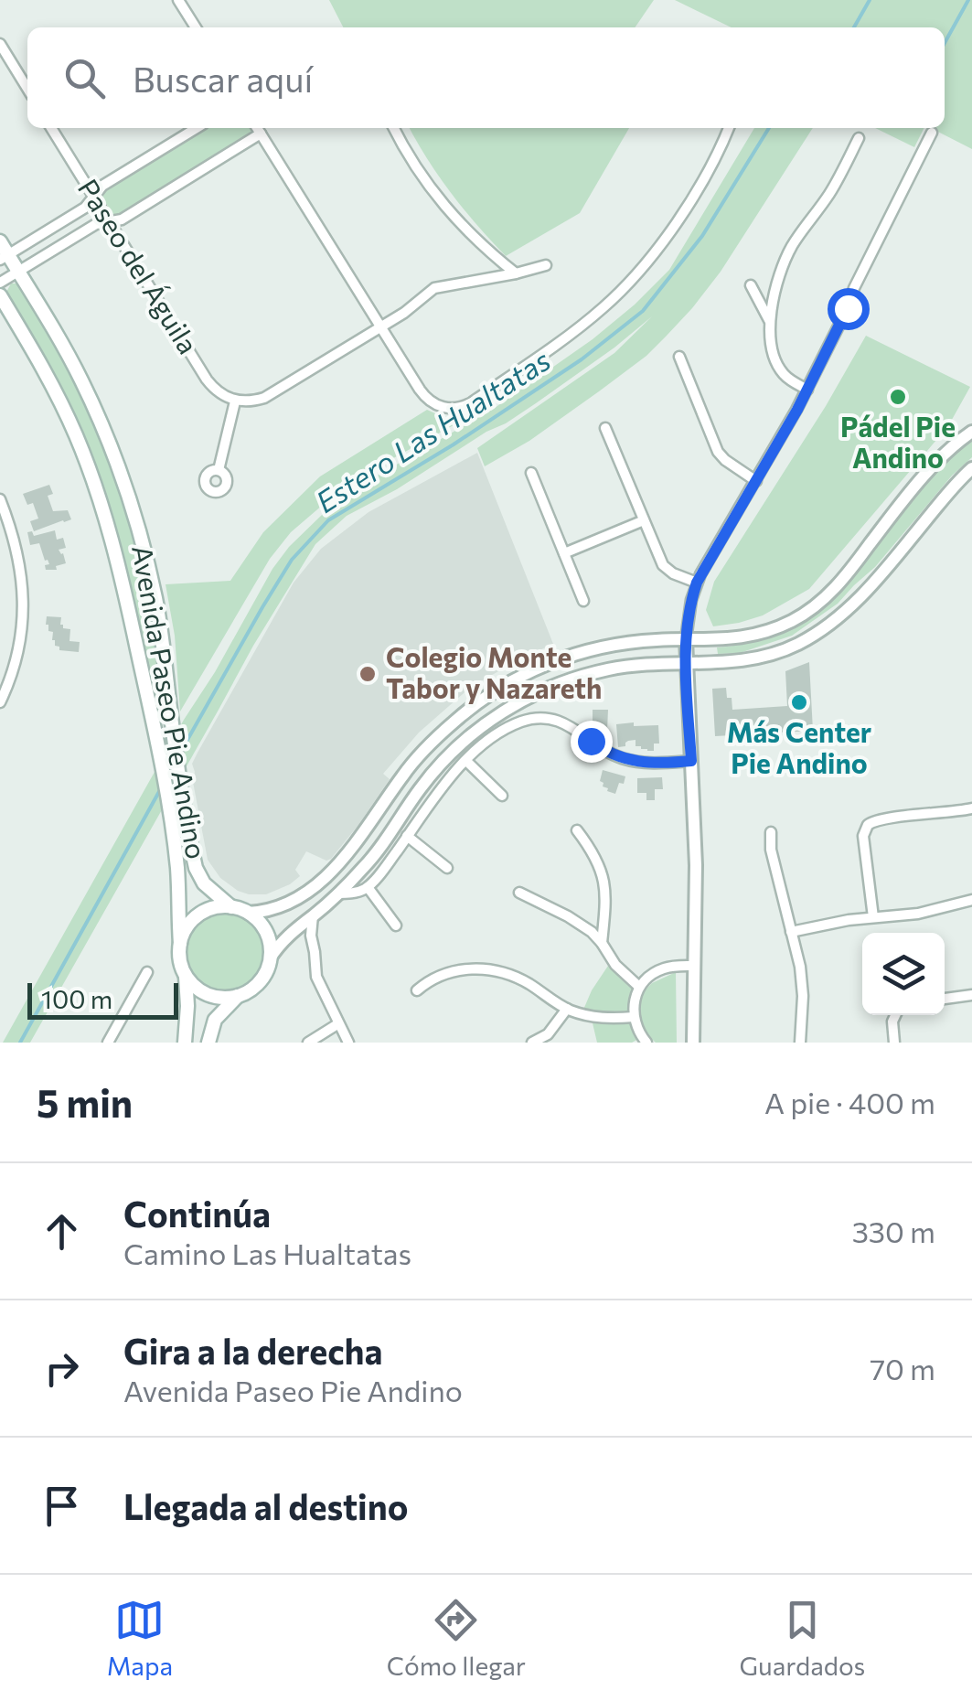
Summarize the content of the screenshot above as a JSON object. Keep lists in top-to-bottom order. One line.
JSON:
{"streets":{"main road":["Avenida Paseo Pie Andino"],"street":["Paseo del Águila"]},"water":["Estero Las Hualtatas"],"places":["Pádel Pie Andino","Colegio Monte Tabor y Nazareth","Más Center Pie Andino"],"scale_bar":"100 m","page":{"search":"Buscar aquí","scale":"100 m","heading":["5 min","A pie · 400 m"],"list":[["Continúa","Camino Las Hualtatas","330 m"],["Gira a la derecha","Avenida Paseo Pie Andino","70 m"],"Llegada al destino"],"nav":["Mapa","Cómo llegar","Guardados"]}}
